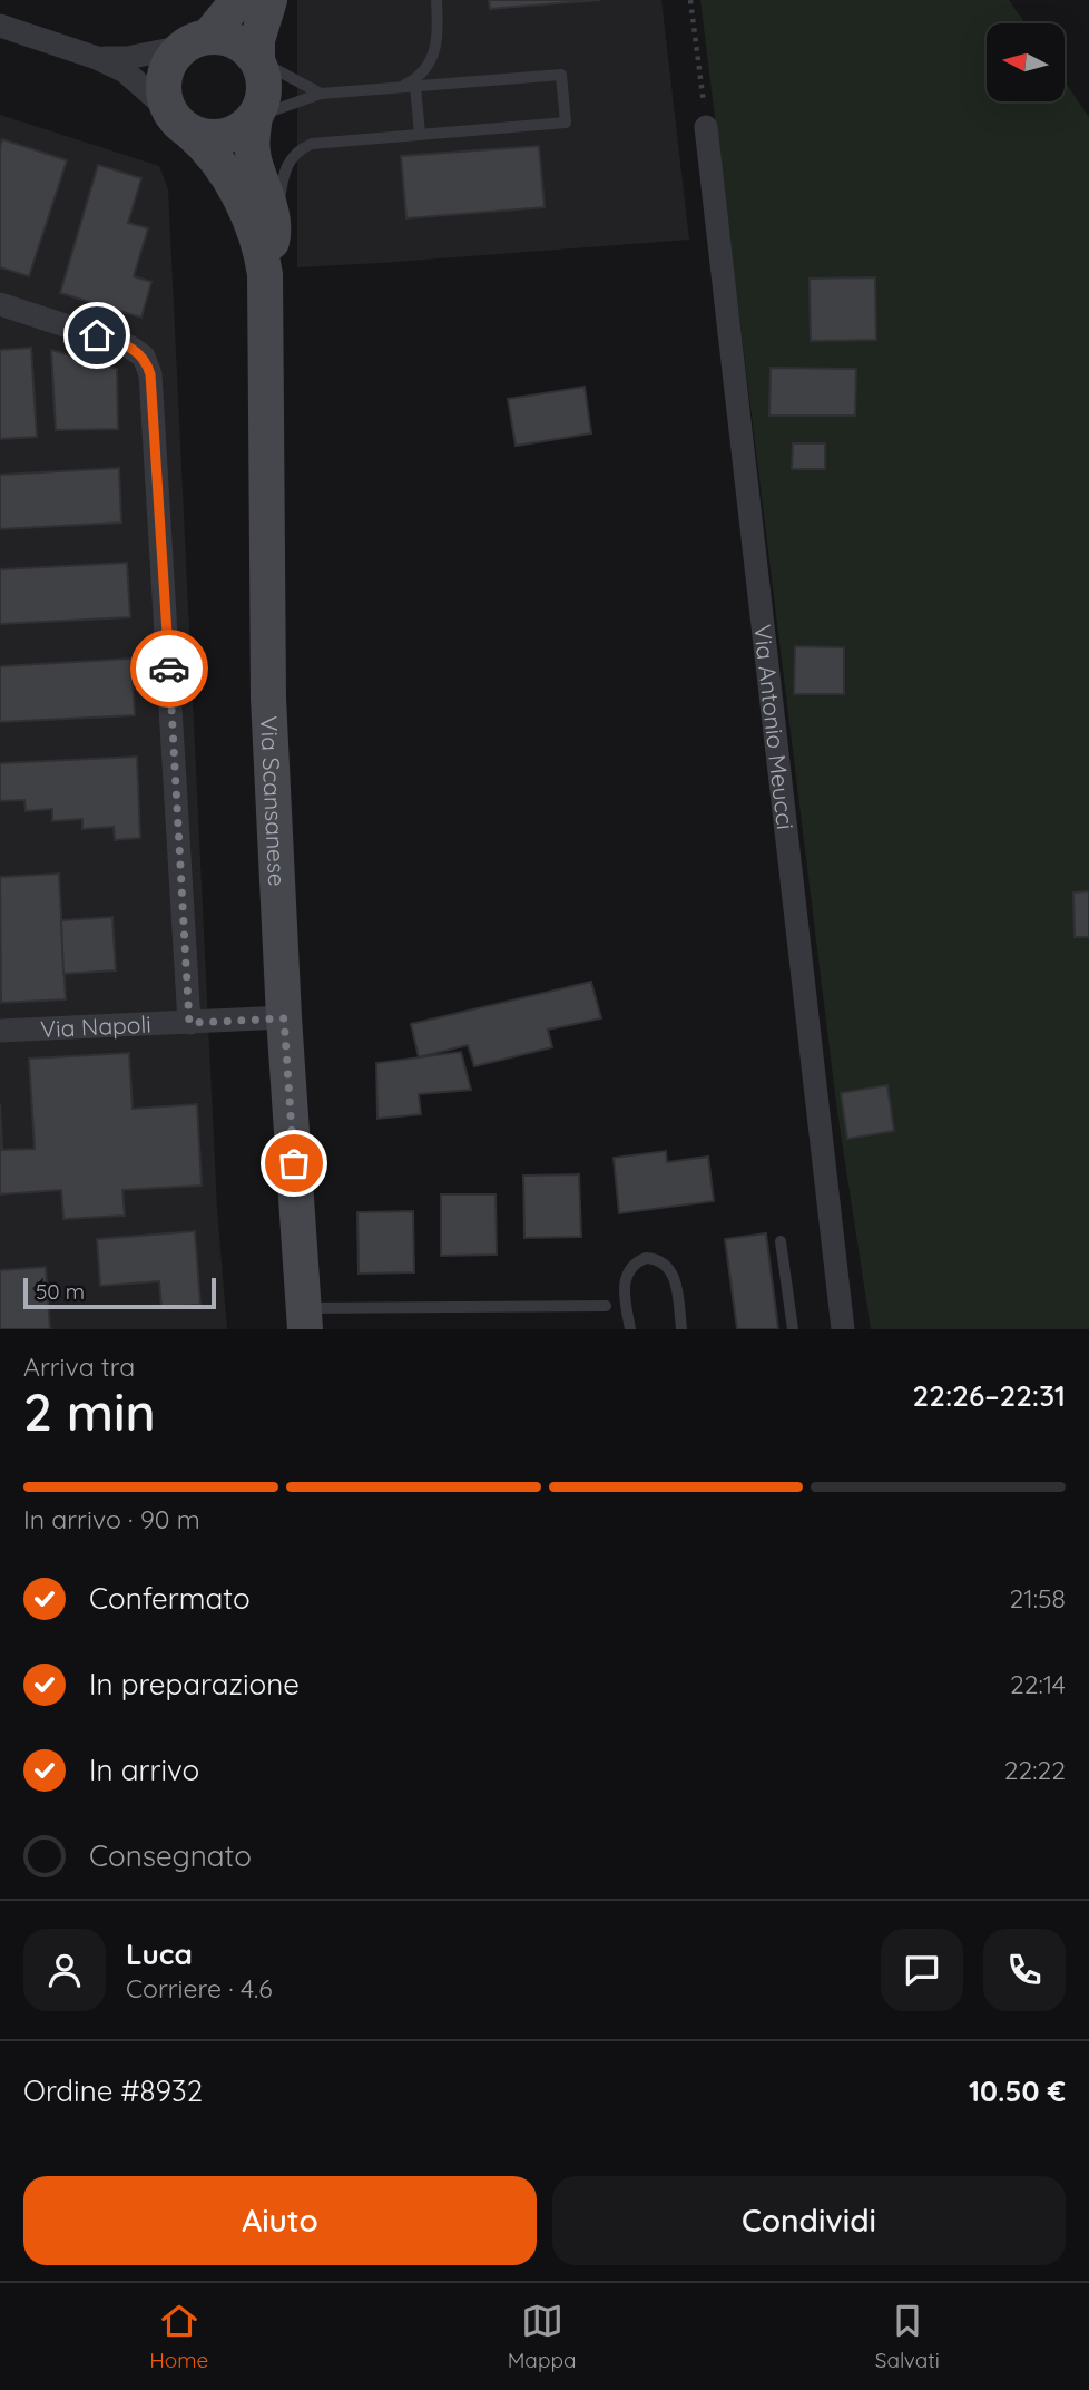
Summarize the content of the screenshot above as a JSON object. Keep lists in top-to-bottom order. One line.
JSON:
{"streets":{"main road":["Via Scansanese"],"street":["Via Antonio Meucci","Via Napoli"]},"crossings":[["Via Scansanese","Via Napoli"]],"scale_bar":"50 m","north":"left","page":{"scale":"50 m","heading":["2 min","Arriva tra","22:26–22:31"],"panel":["Luca","Corriere · 4.6","Ordine #8932","10.50 €"],"bar":"In arrivo · 90 m","list":[["Confermato","21:58"],["In preparazione","22:14"],["In arrivo","22:22"],"Consegnato"],"buttons":["Aiuto","Condividi"],"tabs":["Home","Mappa","Salvati"]}}
